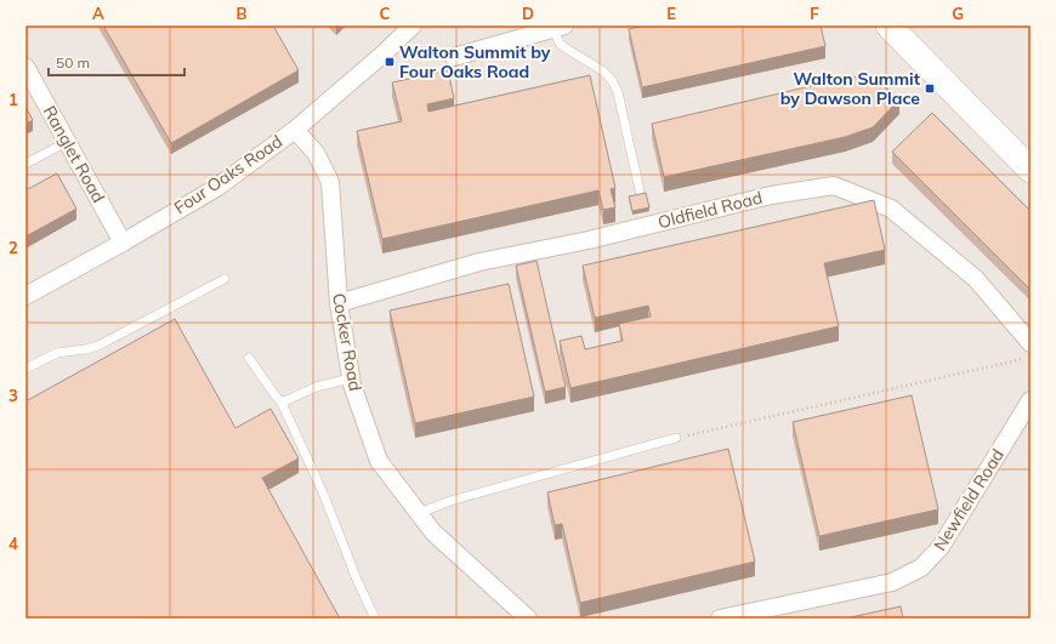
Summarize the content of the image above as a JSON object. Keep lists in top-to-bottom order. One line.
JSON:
{"streets":{"street":["Ranglet Road","Four Oaks Road","Oldfield Road","Cocker Road","Newfield Road"]},"crossings":[["Ranglet Road","Four Oaks Road"],["Four Oaks Road","Cocker Road"],["Oldfield Road","Cocker Road"]],"places":{"transit":["Walton Summit by Four Oaks Road","Walton Summit by Dawson Place"]},"scale_bar":"50 m","grid":{"columns":["A","B","C","D","E","F","G"],"rows":["1","2","3","4"]}}
